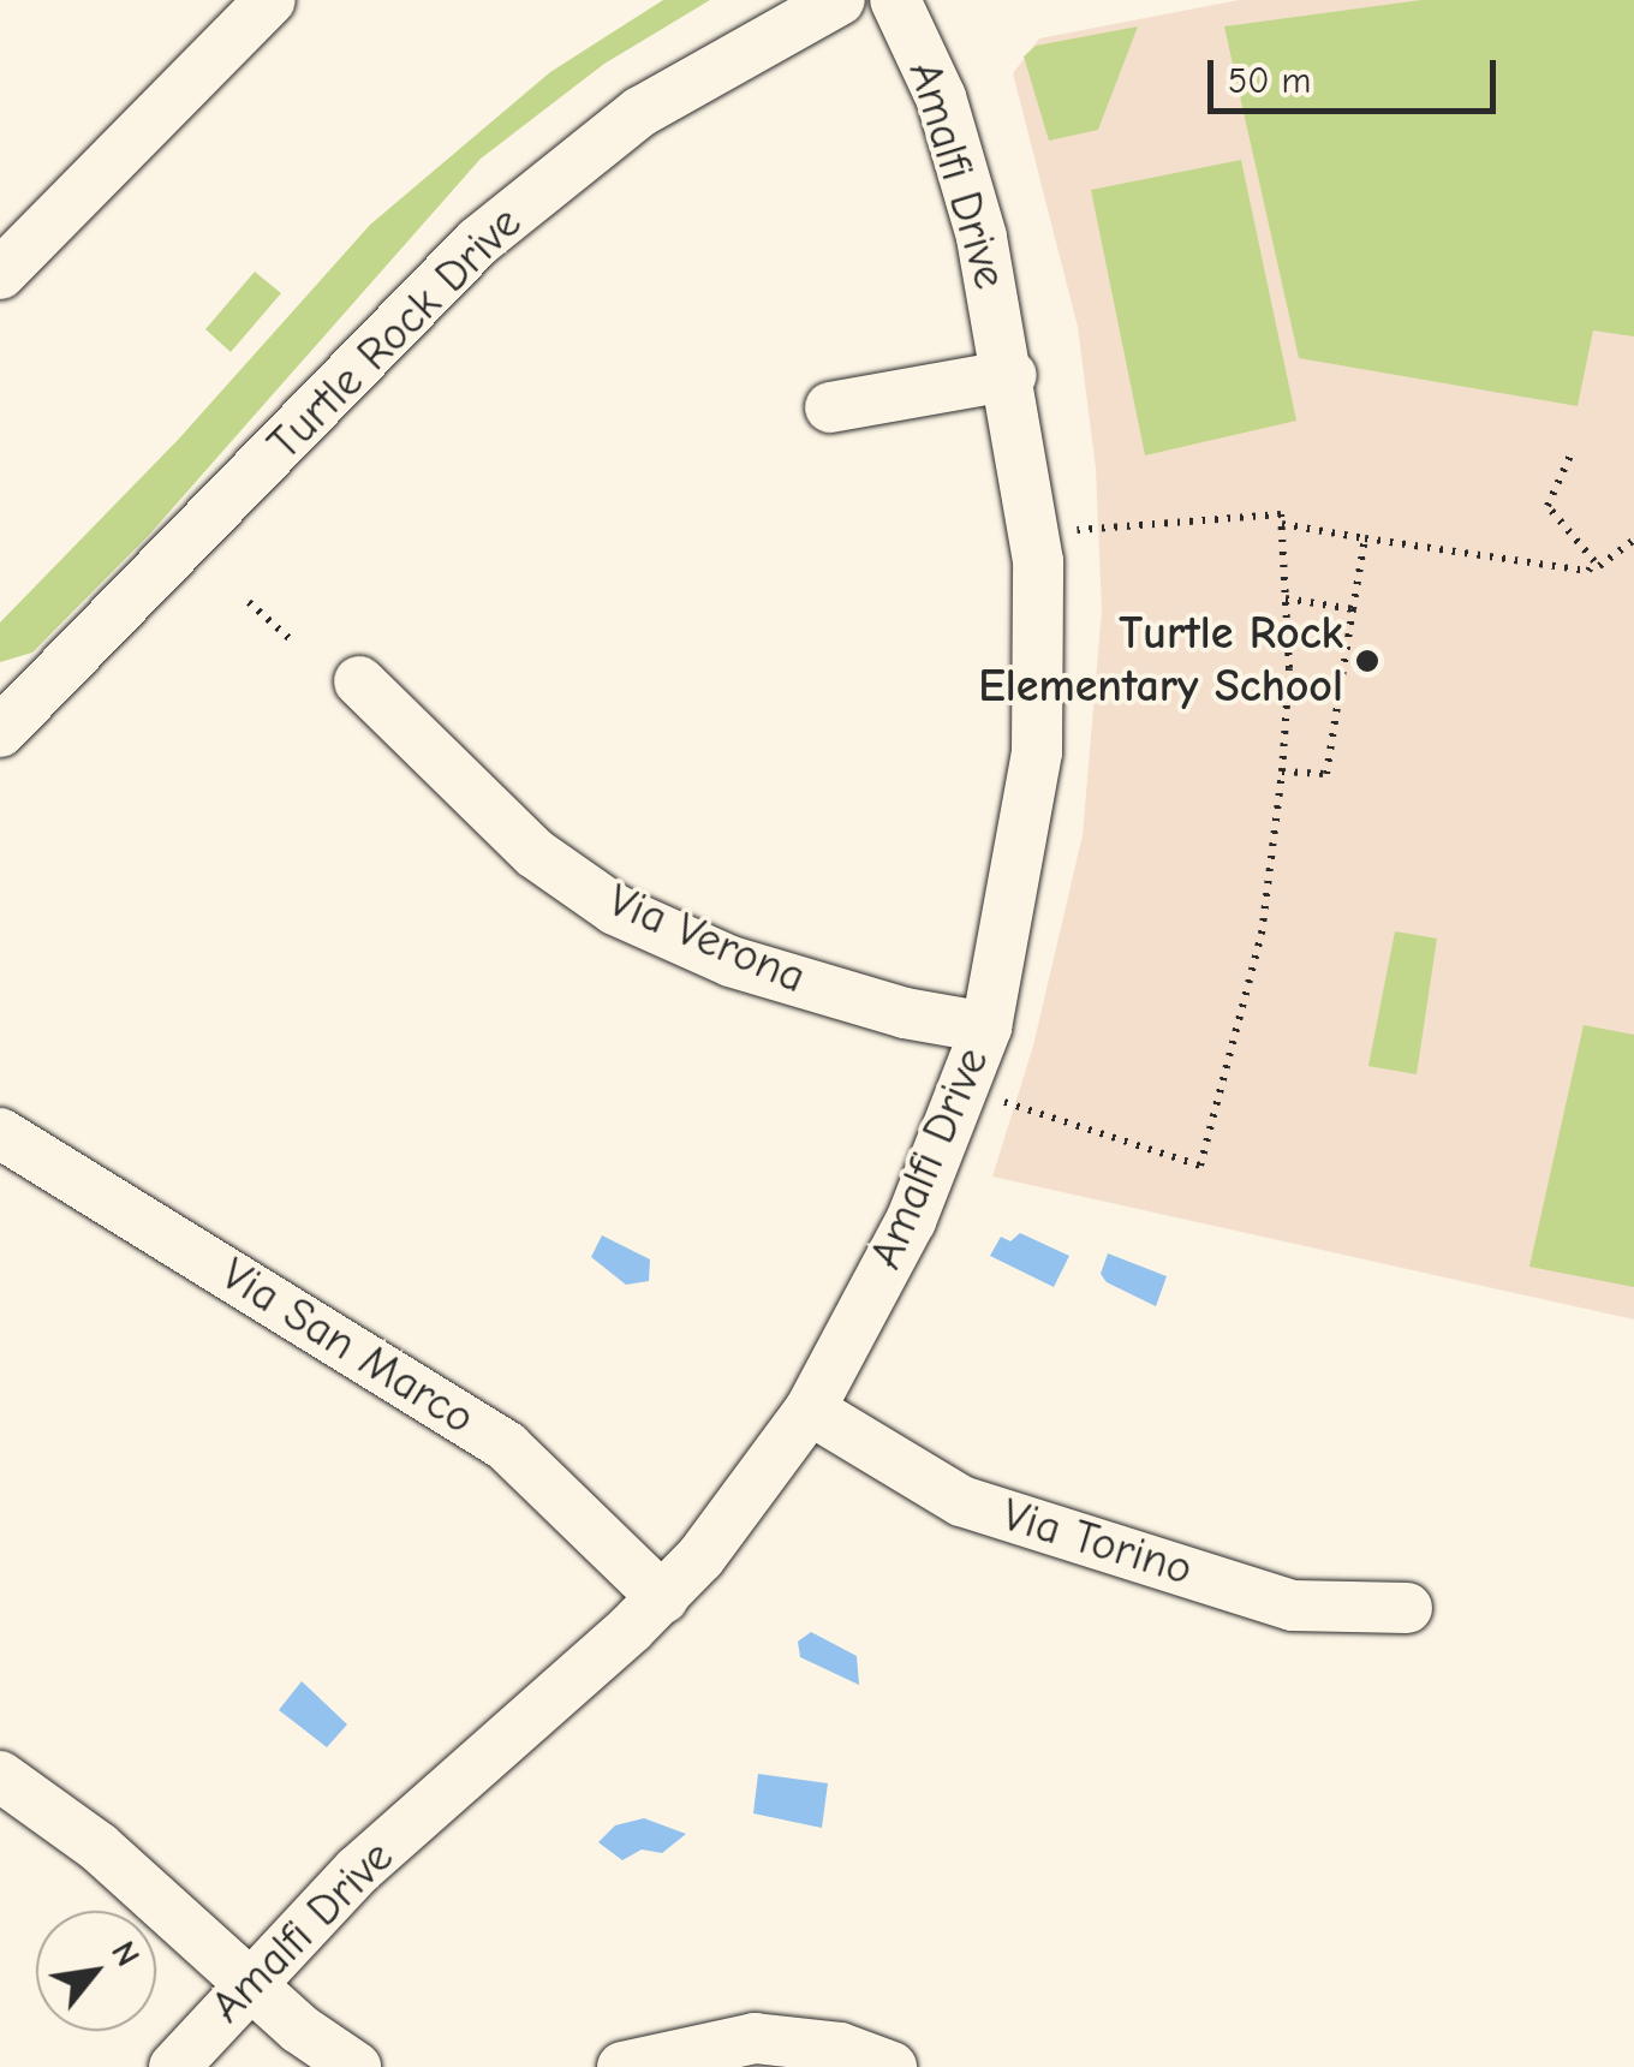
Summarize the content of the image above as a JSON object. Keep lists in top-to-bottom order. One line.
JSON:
{"streets":{"street":["Amalfi Drive","Turtle Rock Drive","Via Verona","Via San Marco","Via Torino"]},"crossings":[["Amalfi Drive","Via Verona"],["Amalfi Drive","Via San Marco"],["Amalfi Drive","Via Torino"]],"places":["Turtle Rock Elementary School"],"scale_bar":"50 m","north":"top right"}
